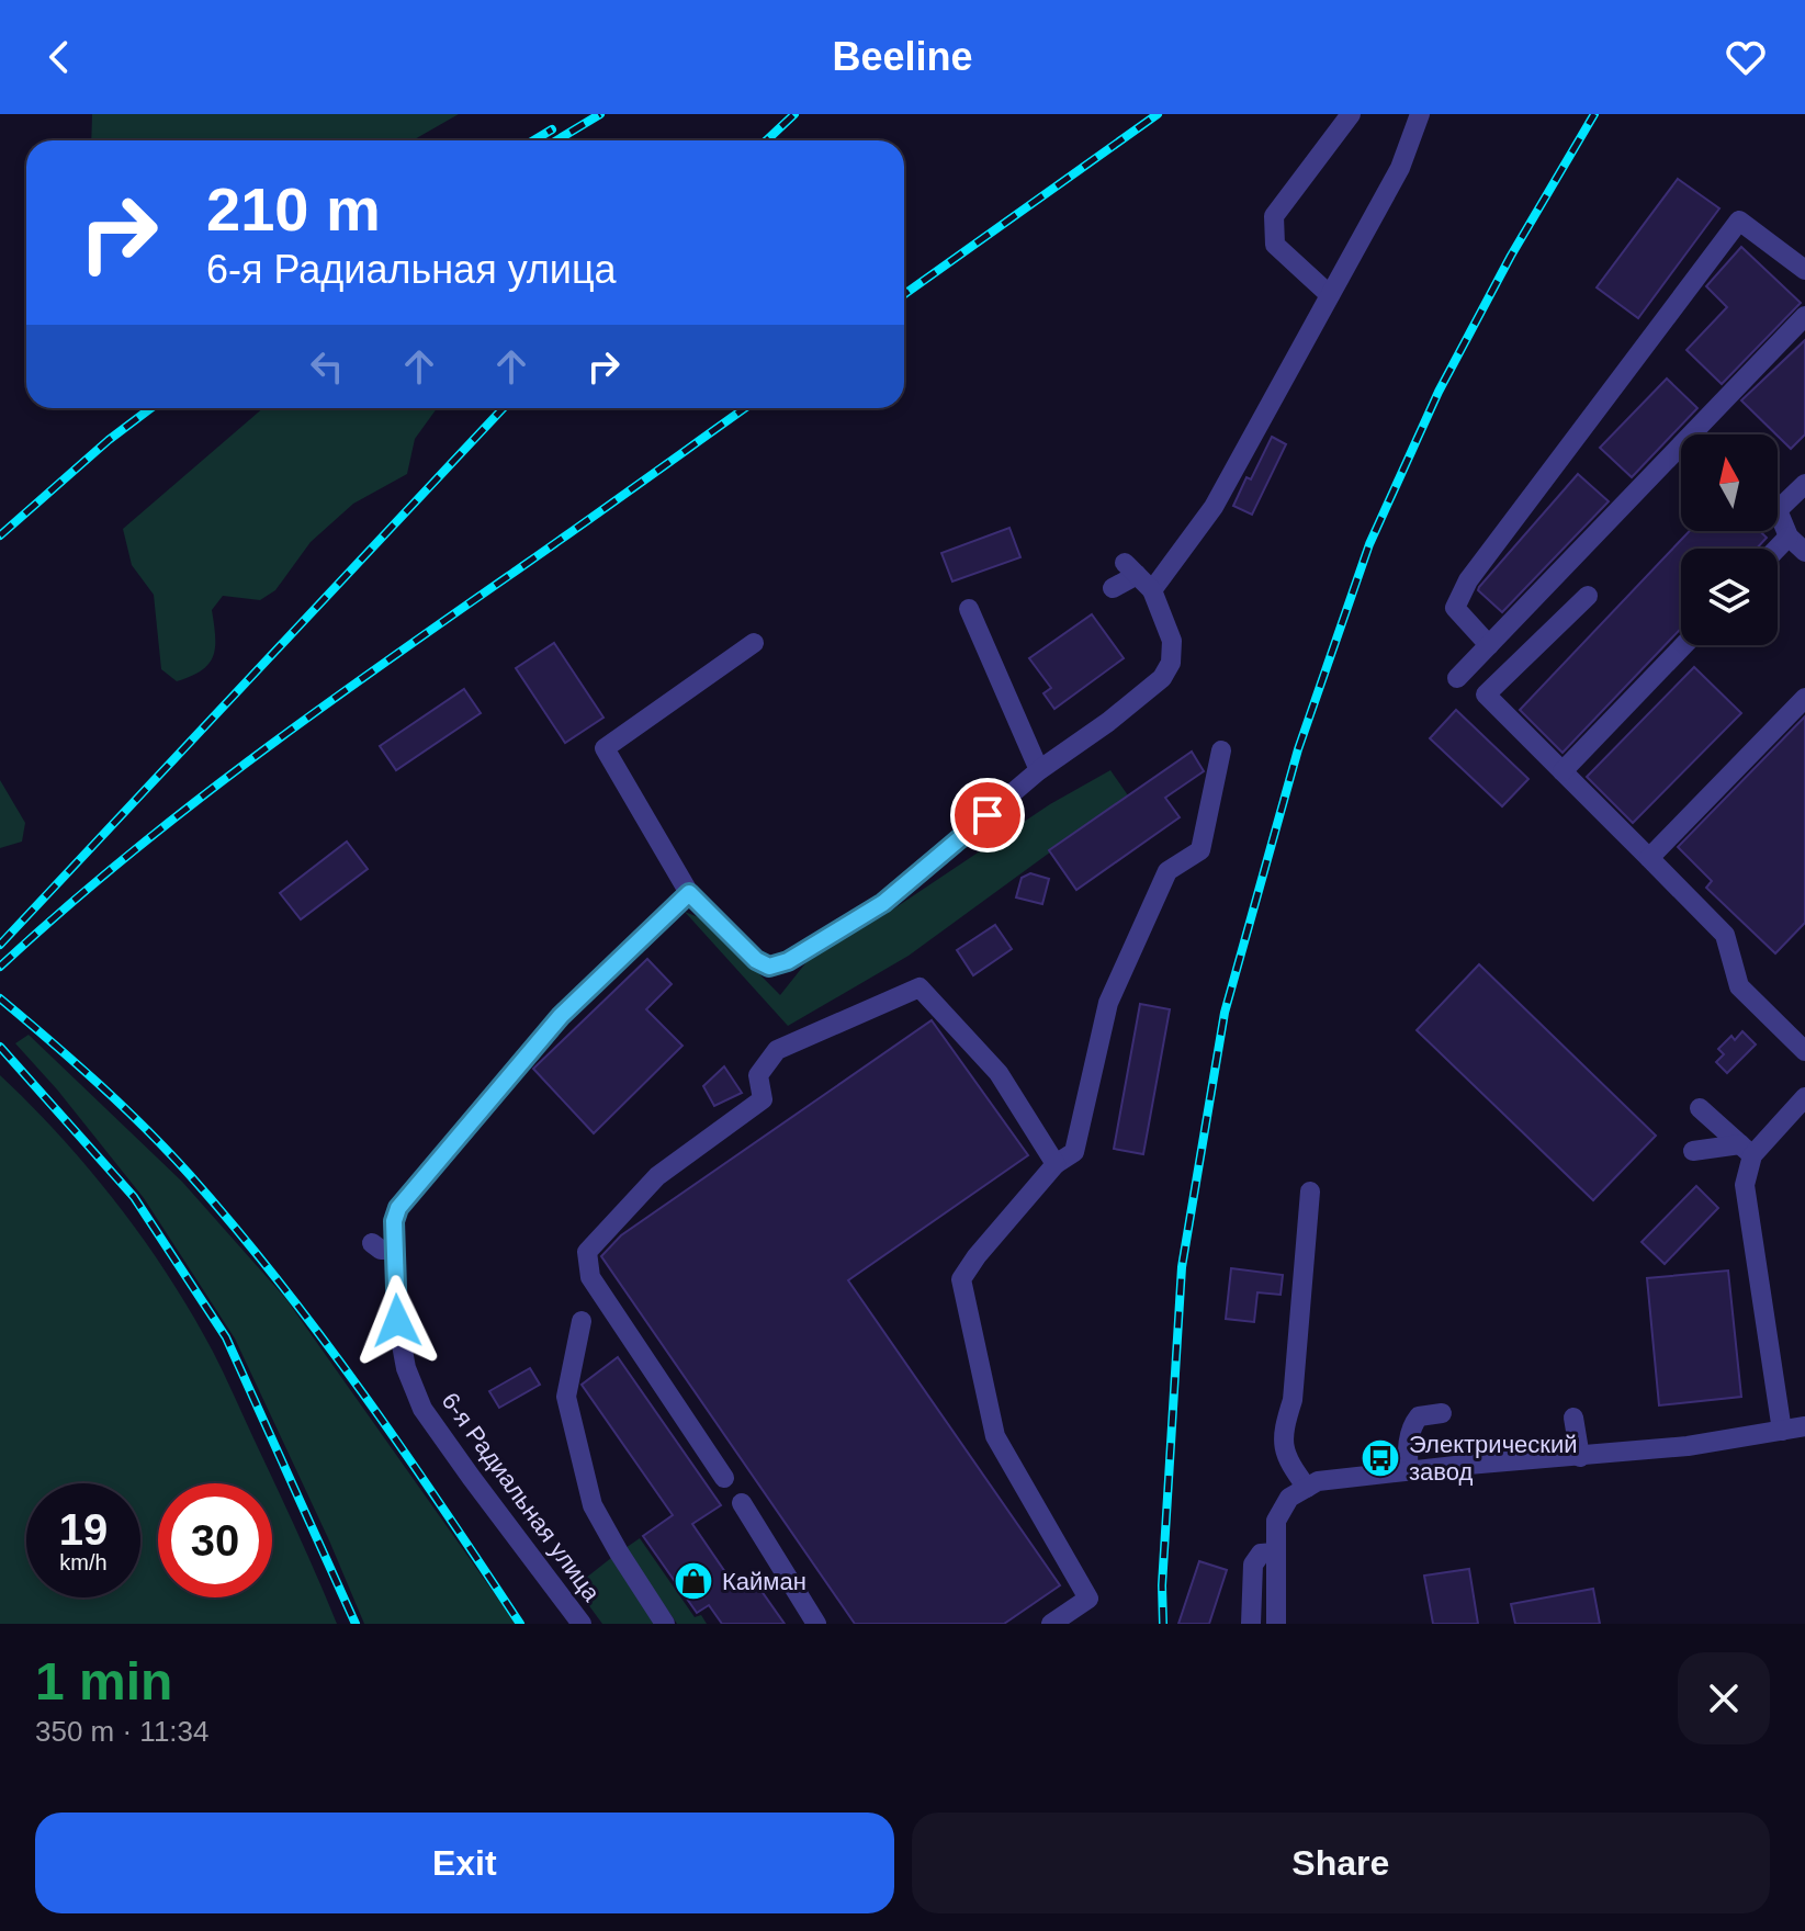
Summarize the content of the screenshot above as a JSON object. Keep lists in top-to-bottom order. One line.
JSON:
{"streets":{"street":["6-я Радиальная улица"]},"places":{"bus stop":["Электрический завод"],"shop":["Кайман"]},"north":"top","page":{"header":"Beeline","turn":["210 m","6-я Радиальная улица"],"speed":"19 km/h","limit":"30","heading":["1 min","350 m · 11:34"],"buttons":["Exit","Share"]}}
